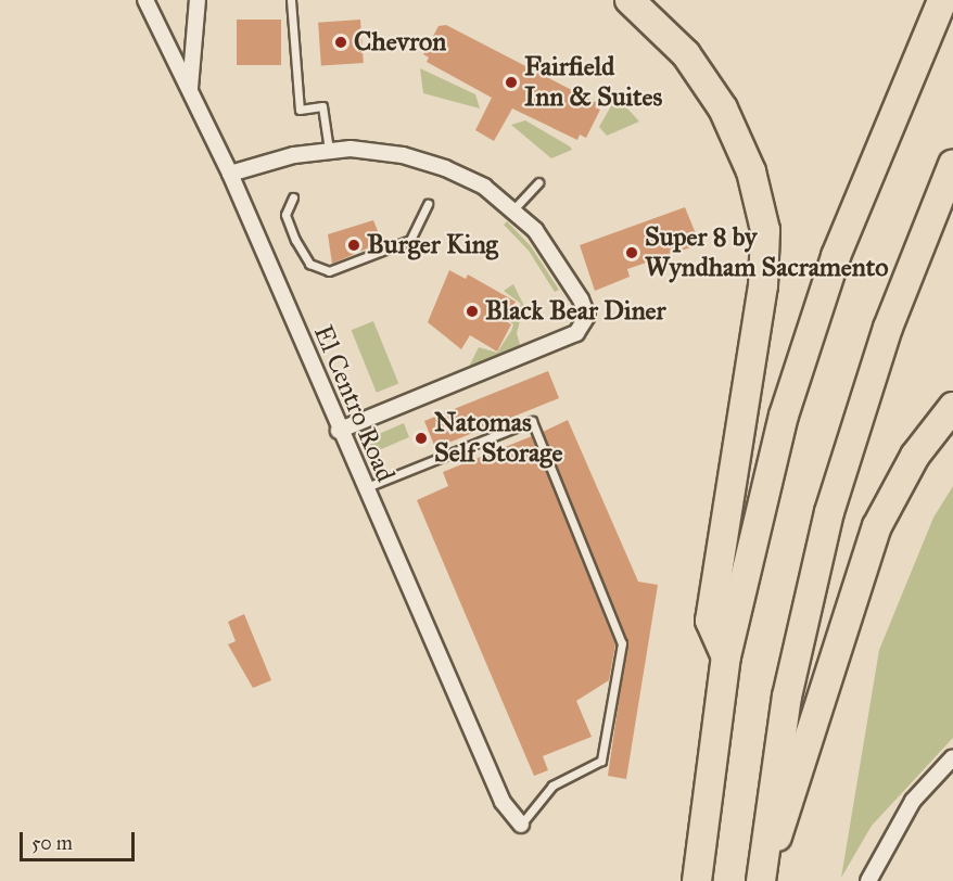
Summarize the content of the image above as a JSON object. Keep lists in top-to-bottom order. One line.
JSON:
{"streets":{"street":["El Centro Road"]},"places":["Chevron","Fairfield Inn & Suites","Burger King","Super 8 by Wyndham Sacramento","Black Bear Diner","Natomas Self Storage"],"scale_bar":"50 m"}
